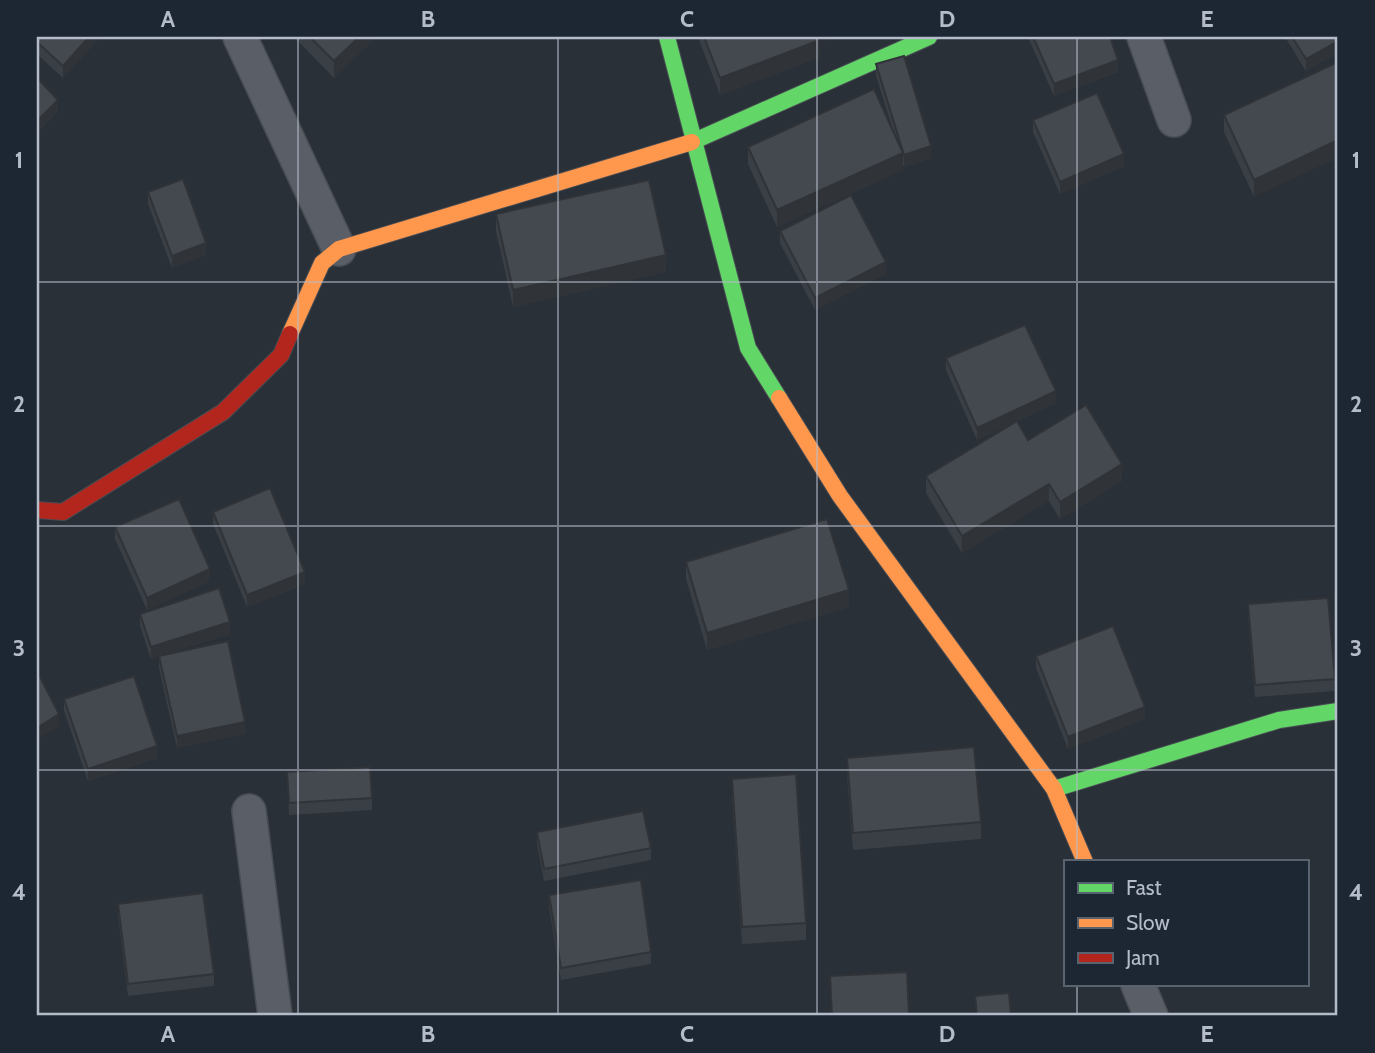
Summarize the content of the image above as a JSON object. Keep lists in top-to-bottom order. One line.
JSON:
{"legend":["Fast","Slow","Jam"],"grid":{"columns":["A","B","C","D","E"],"rows":["1","2","3","4"]}}
